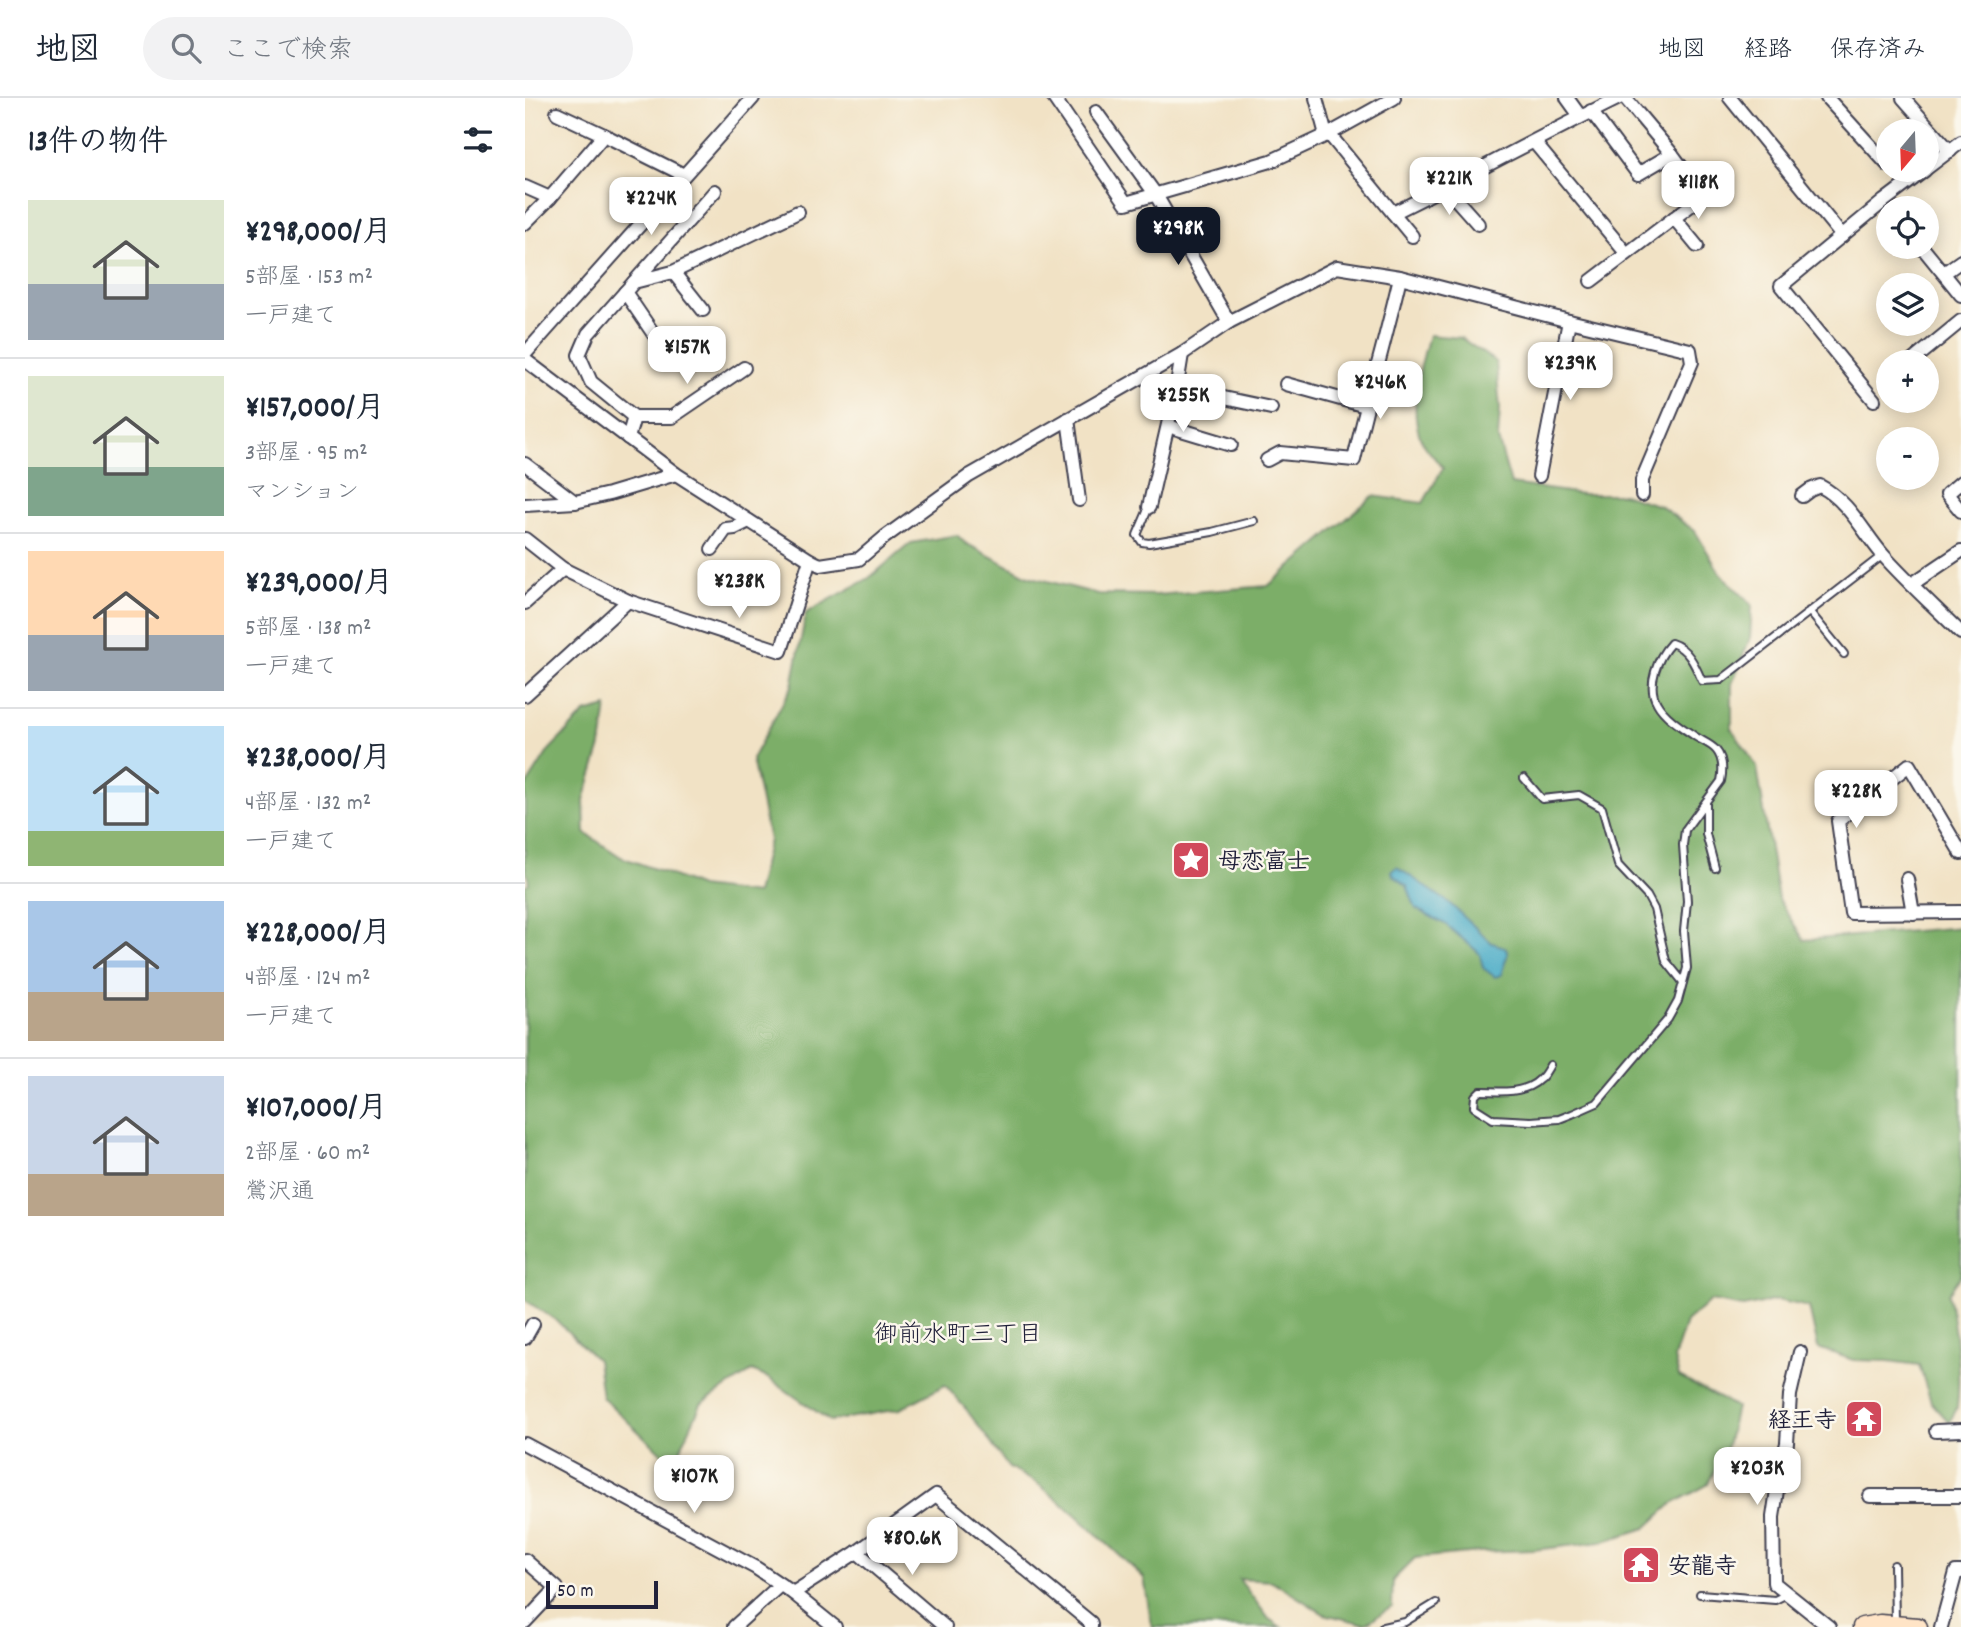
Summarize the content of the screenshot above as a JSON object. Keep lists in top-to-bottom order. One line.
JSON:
{"districts":["御前水町三丁目"],"places":{"place":["母恋富士"],"temple":["経王寺","安龍寺"]},"scale_bar":"50 m","north":"bottom","page":{"header":"地図","search":"ここで検索","nav":["地図","経路","保存済み"],"heading":"13件の物件","map_buttons":["+","−"],"price":["¥221K","¥118K","¥224K","¥298K","¥157K","¥239K","¥246K","¥255K","¥238K","¥228K","¥203K","¥107K","¥80.6K"],"list":[{"name":"¥298,000/月","note":"5部屋 · 153 m² · 一戸建て"},{"name":"¥157,000/月","note":"3部屋 · 95 m² · マンション"},{"name":"¥239,000/月","note":"5部屋 · 138 m² · 一戸建て"},{"name":"¥238,000/月","note":"4部屋 · 132 m² · 一戸建て"},{"name":"¥228,000/月","note":"4部屋 · 124 m² · 一戸建て"},{"name":"¥107,000/月","note":"2部屋 · 60 m² · 鶯沢通"}],"scale":"50 m"}}
